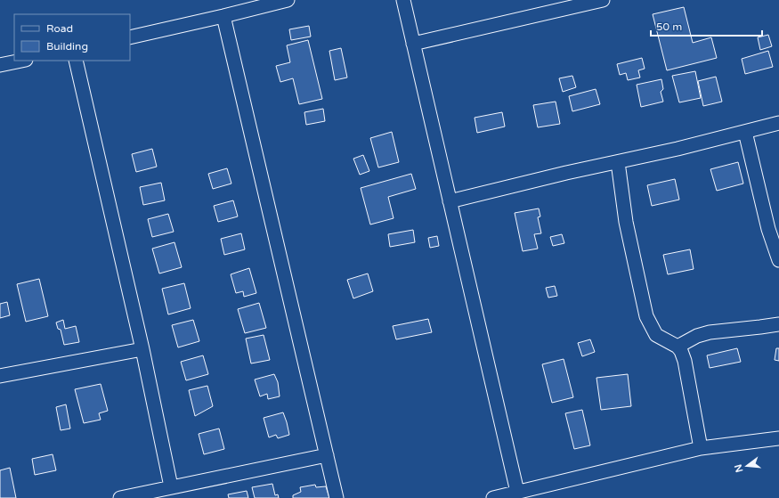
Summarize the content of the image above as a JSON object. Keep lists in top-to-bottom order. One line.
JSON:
{"legend":["Road","Building"],"scale_bar":"50 m","north":"left"}
